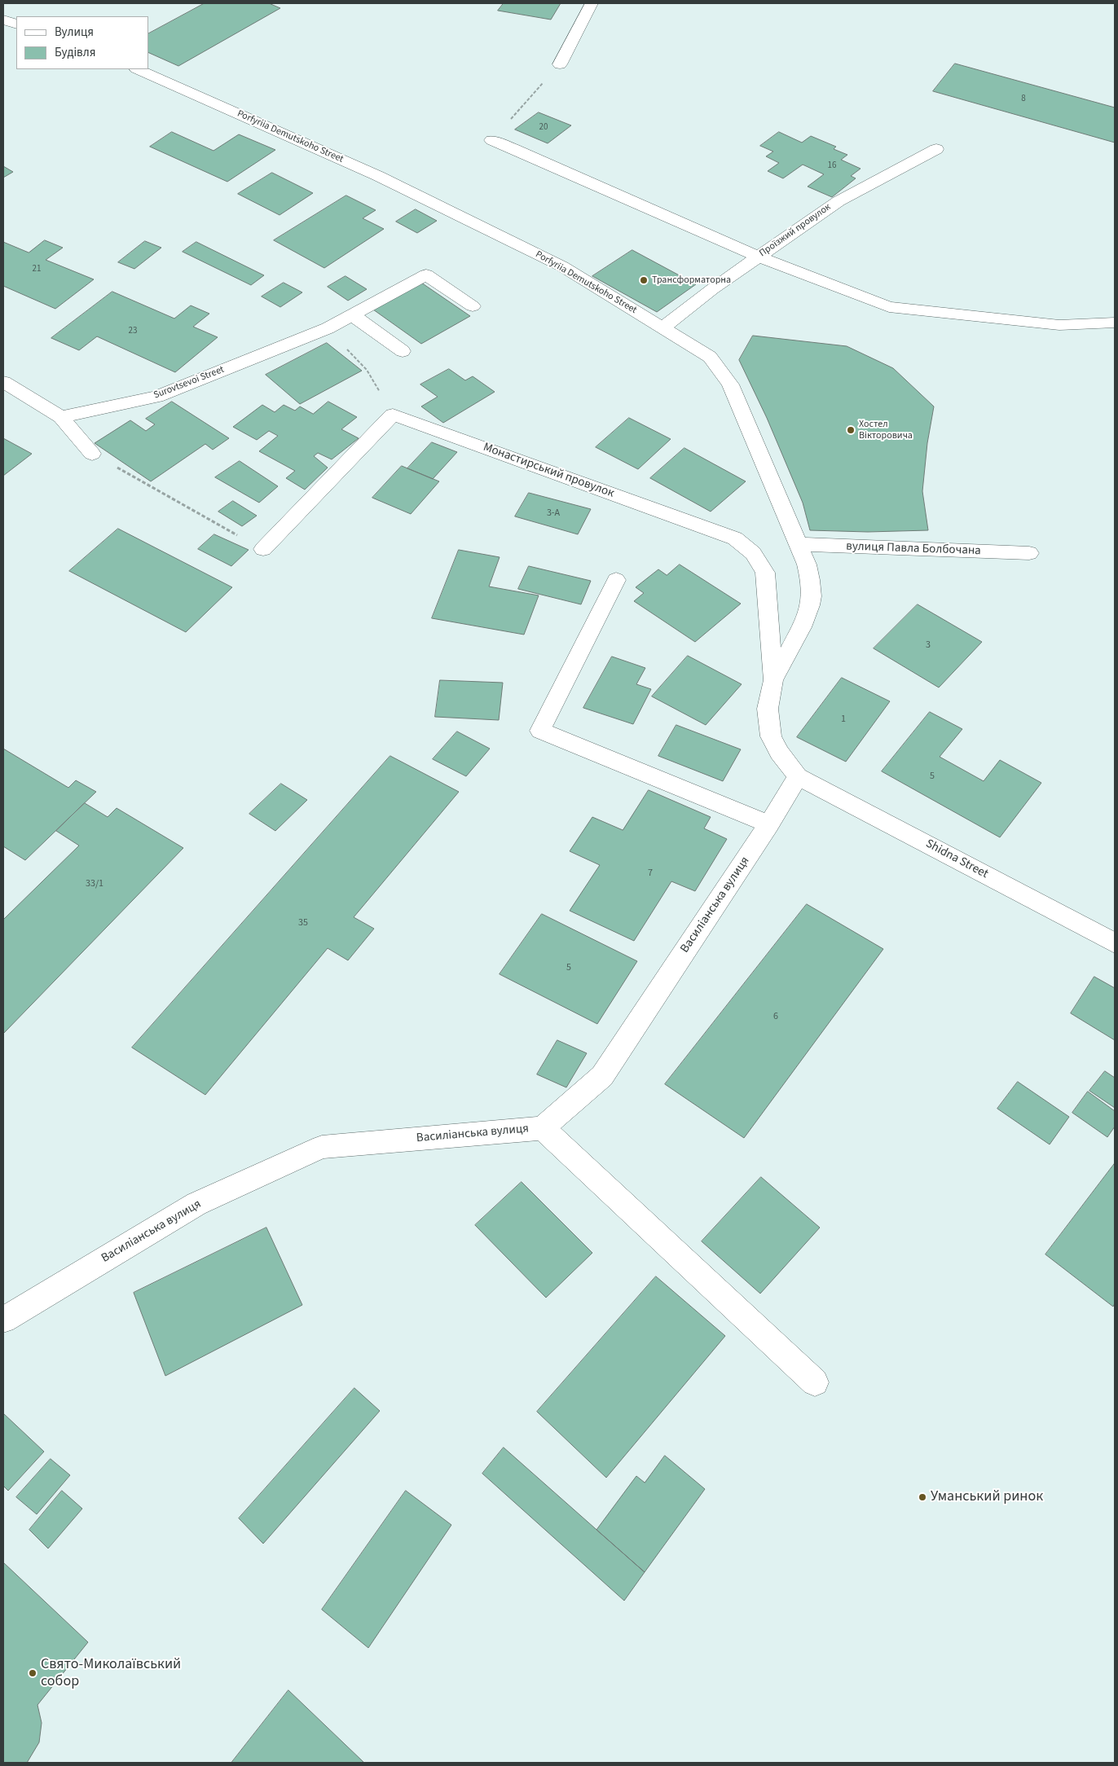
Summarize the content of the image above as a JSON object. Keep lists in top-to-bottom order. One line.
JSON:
{"streets":{"street":["Porfyriia Demutskoho Street","Проїзжий провулок","Surovtsevoi Street","Монастирський провулок","вулиця Павла Болбочана","Shidna Street","Василіанська вулиця"]},"crossings":[["Porfyriia Demutskoho Street","Проїзжий провулок"],["Porfyriia Demutskoho Street","Монастирський провулок"],["Porfyriia Demutskoho Street","вулиця Павла Болбочана"],["Shidna Street","Василіанська вулиця"]],"places":["Трансформаторна","Хостел Вікторовича","Уманський ринок","Свято-Миколаївський собор"],"house_numbers":["8","20","16","21","23","3-А","3","1","5","7","33/1","35","5","6"],"legend":["Вулиця","Будівля"]}
